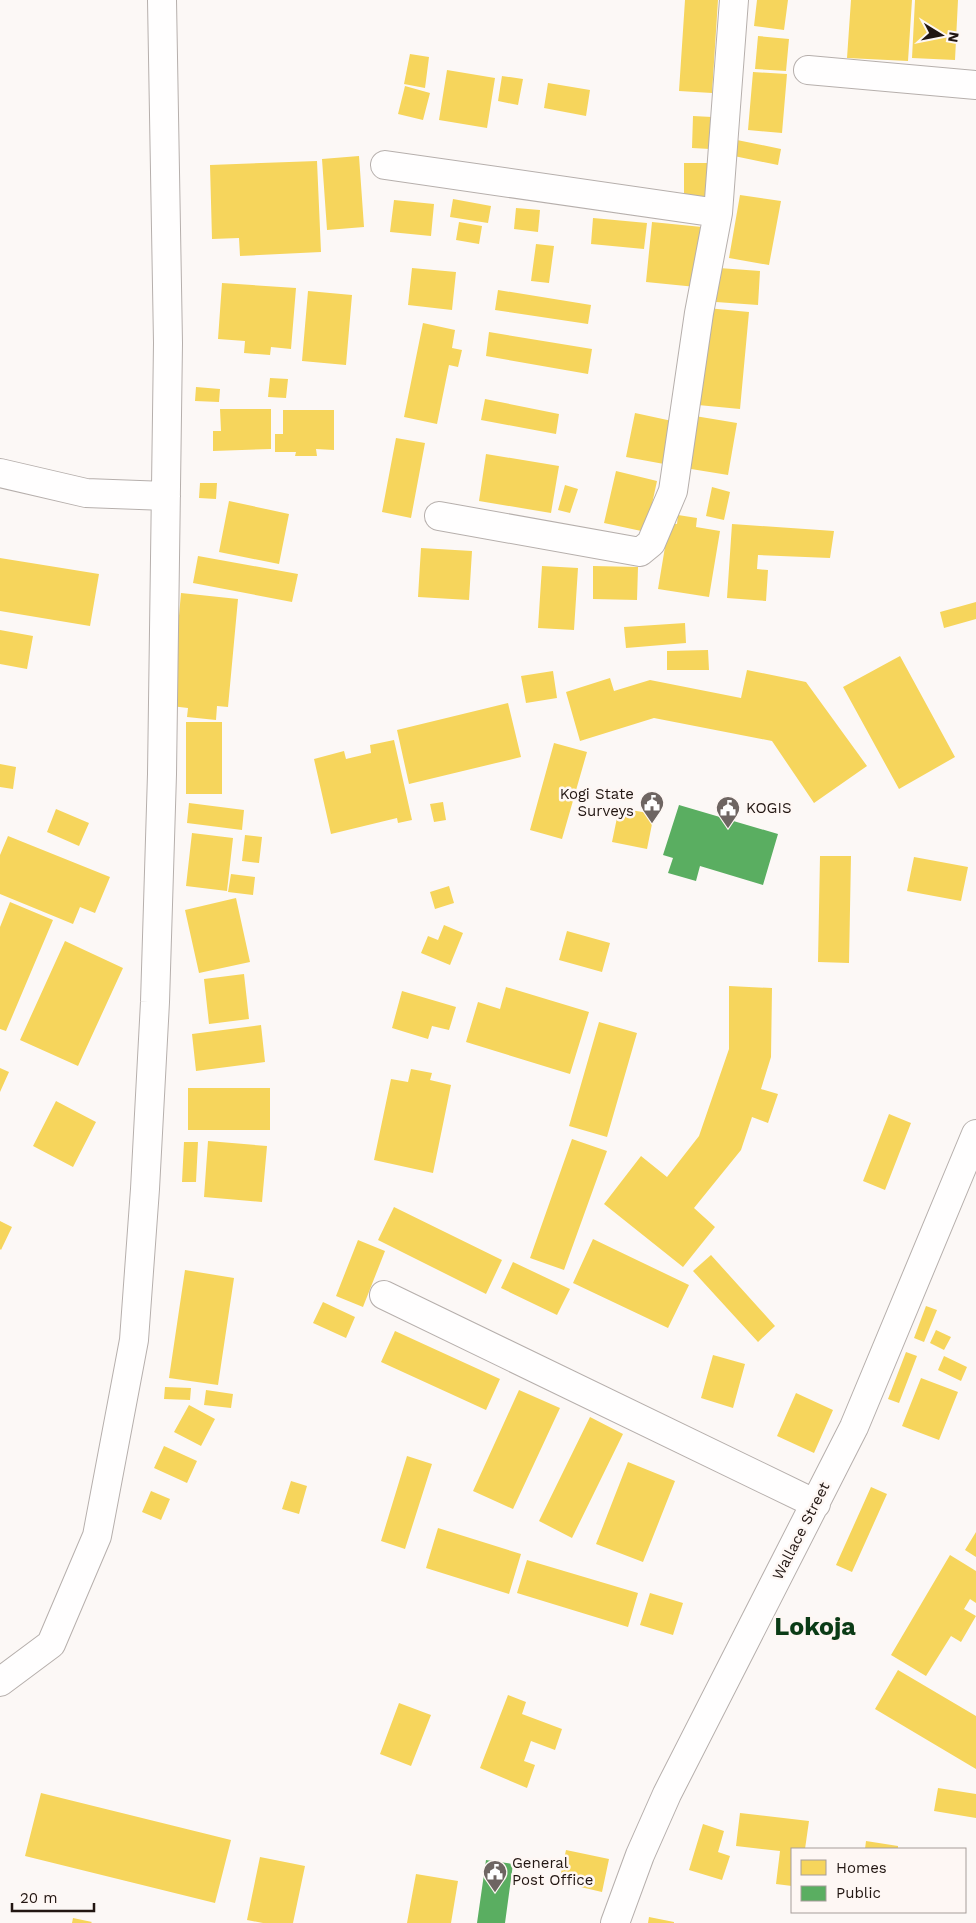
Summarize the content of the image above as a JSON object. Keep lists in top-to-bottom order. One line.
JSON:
{"streets":{"street":["Wallace Street"]},"districts":["Lokoja"],"places":{"public building":["Kogi State Surveys","KOGIS","General Post Office"]},"legend":["Homes","Public"],"scale_bar":"20 m","north":"right"}
